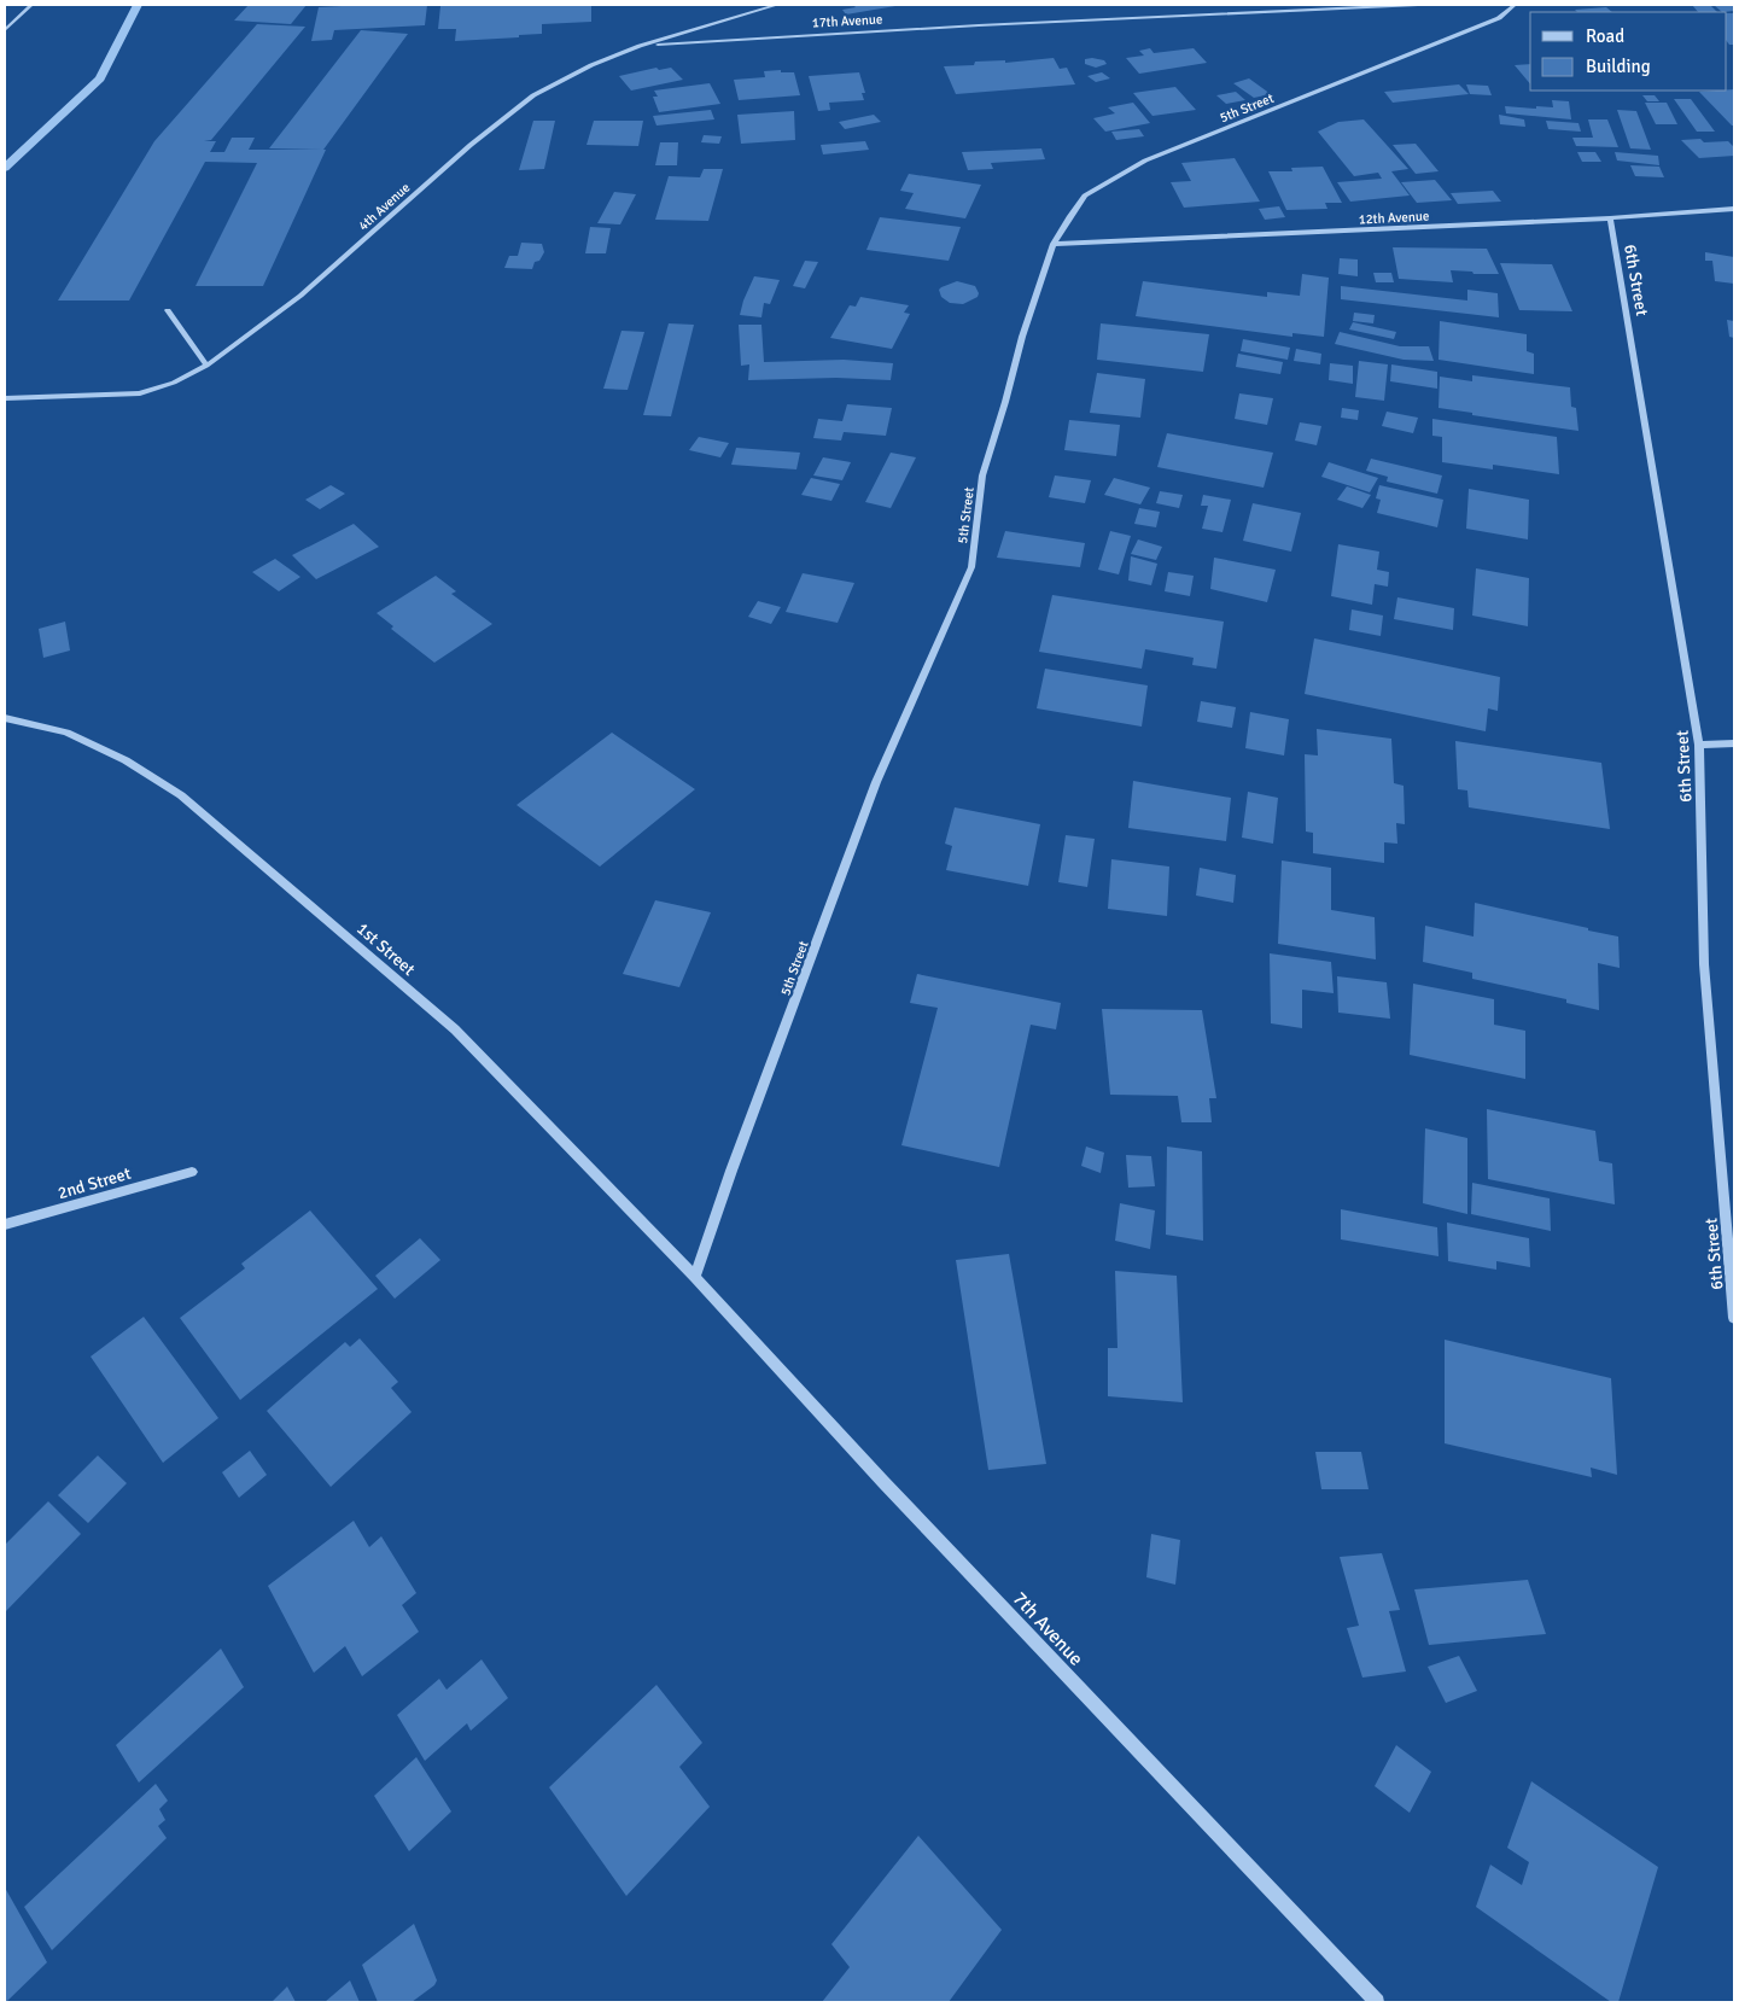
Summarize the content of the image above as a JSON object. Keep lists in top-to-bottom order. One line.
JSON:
{"streets":{"street":["17th Avenue","5th Street","4th Avenue","12th Avenue","6th Street","1st Street","2nd Street","7th Avenue"]},"crossings":[["17th Avenue","4th Avenue"],["5th Street","12th Avenue"],["5th Street","1st Street"],["5th Street","7th Avenue"],["12th Avenue","6th Street"],["1st Street","7th Avenue"]],"legend":["Road","Building"]}
